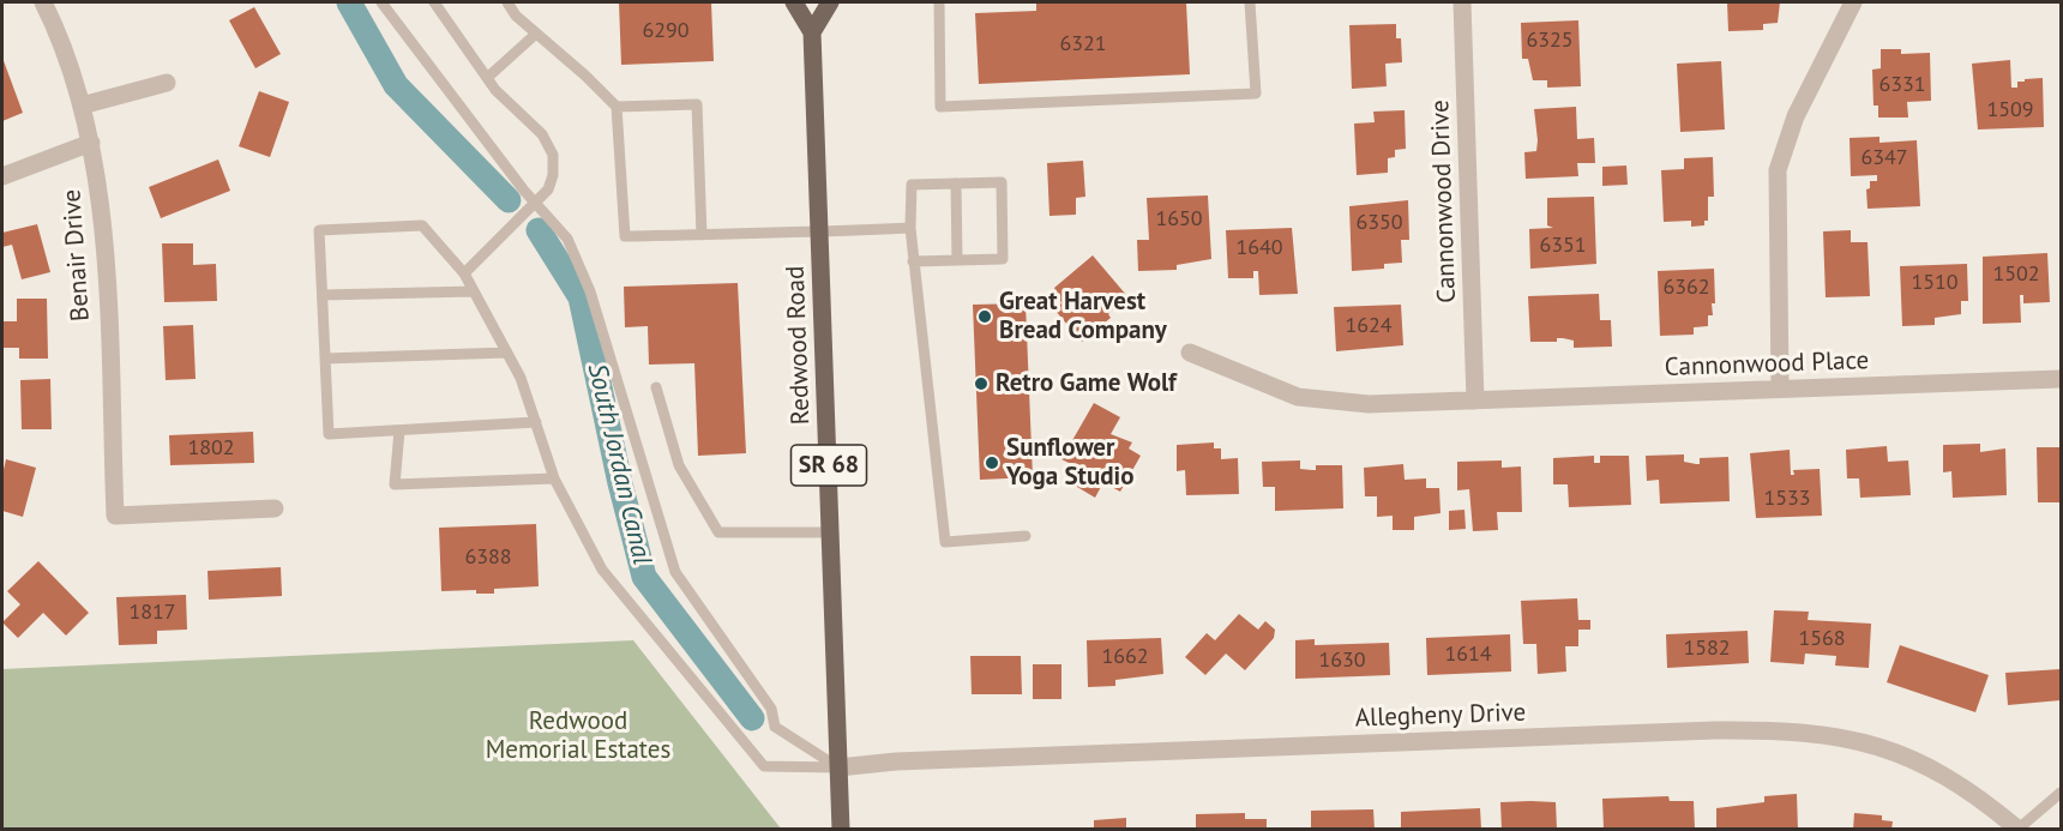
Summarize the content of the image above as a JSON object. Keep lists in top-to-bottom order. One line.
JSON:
{"streets":{"main road":["Redwood Road","SR 68"],"street":["Cannonwood Drive","Benair Drive","Cannonwood Place","Allegheny Drive"]},"crossings":[["Cannonwood Drive","Cannonwood Place"],["Redwood Road","Allegheny Drive"]],"water":["South Jordan Canal"],"parks":["Redwood Memorial Estates"],"places":["Great Harvest Bread Company","Retro Game Wolf","Sunflower Yoga Studio"],"house_numbers":["6290","6325","6321","6331","1509","6347","1650","6350","6351","1640","1502","1510","6362","1624","1802","1533","6388","1817","1568","1582","1614","1662","1630"]}
